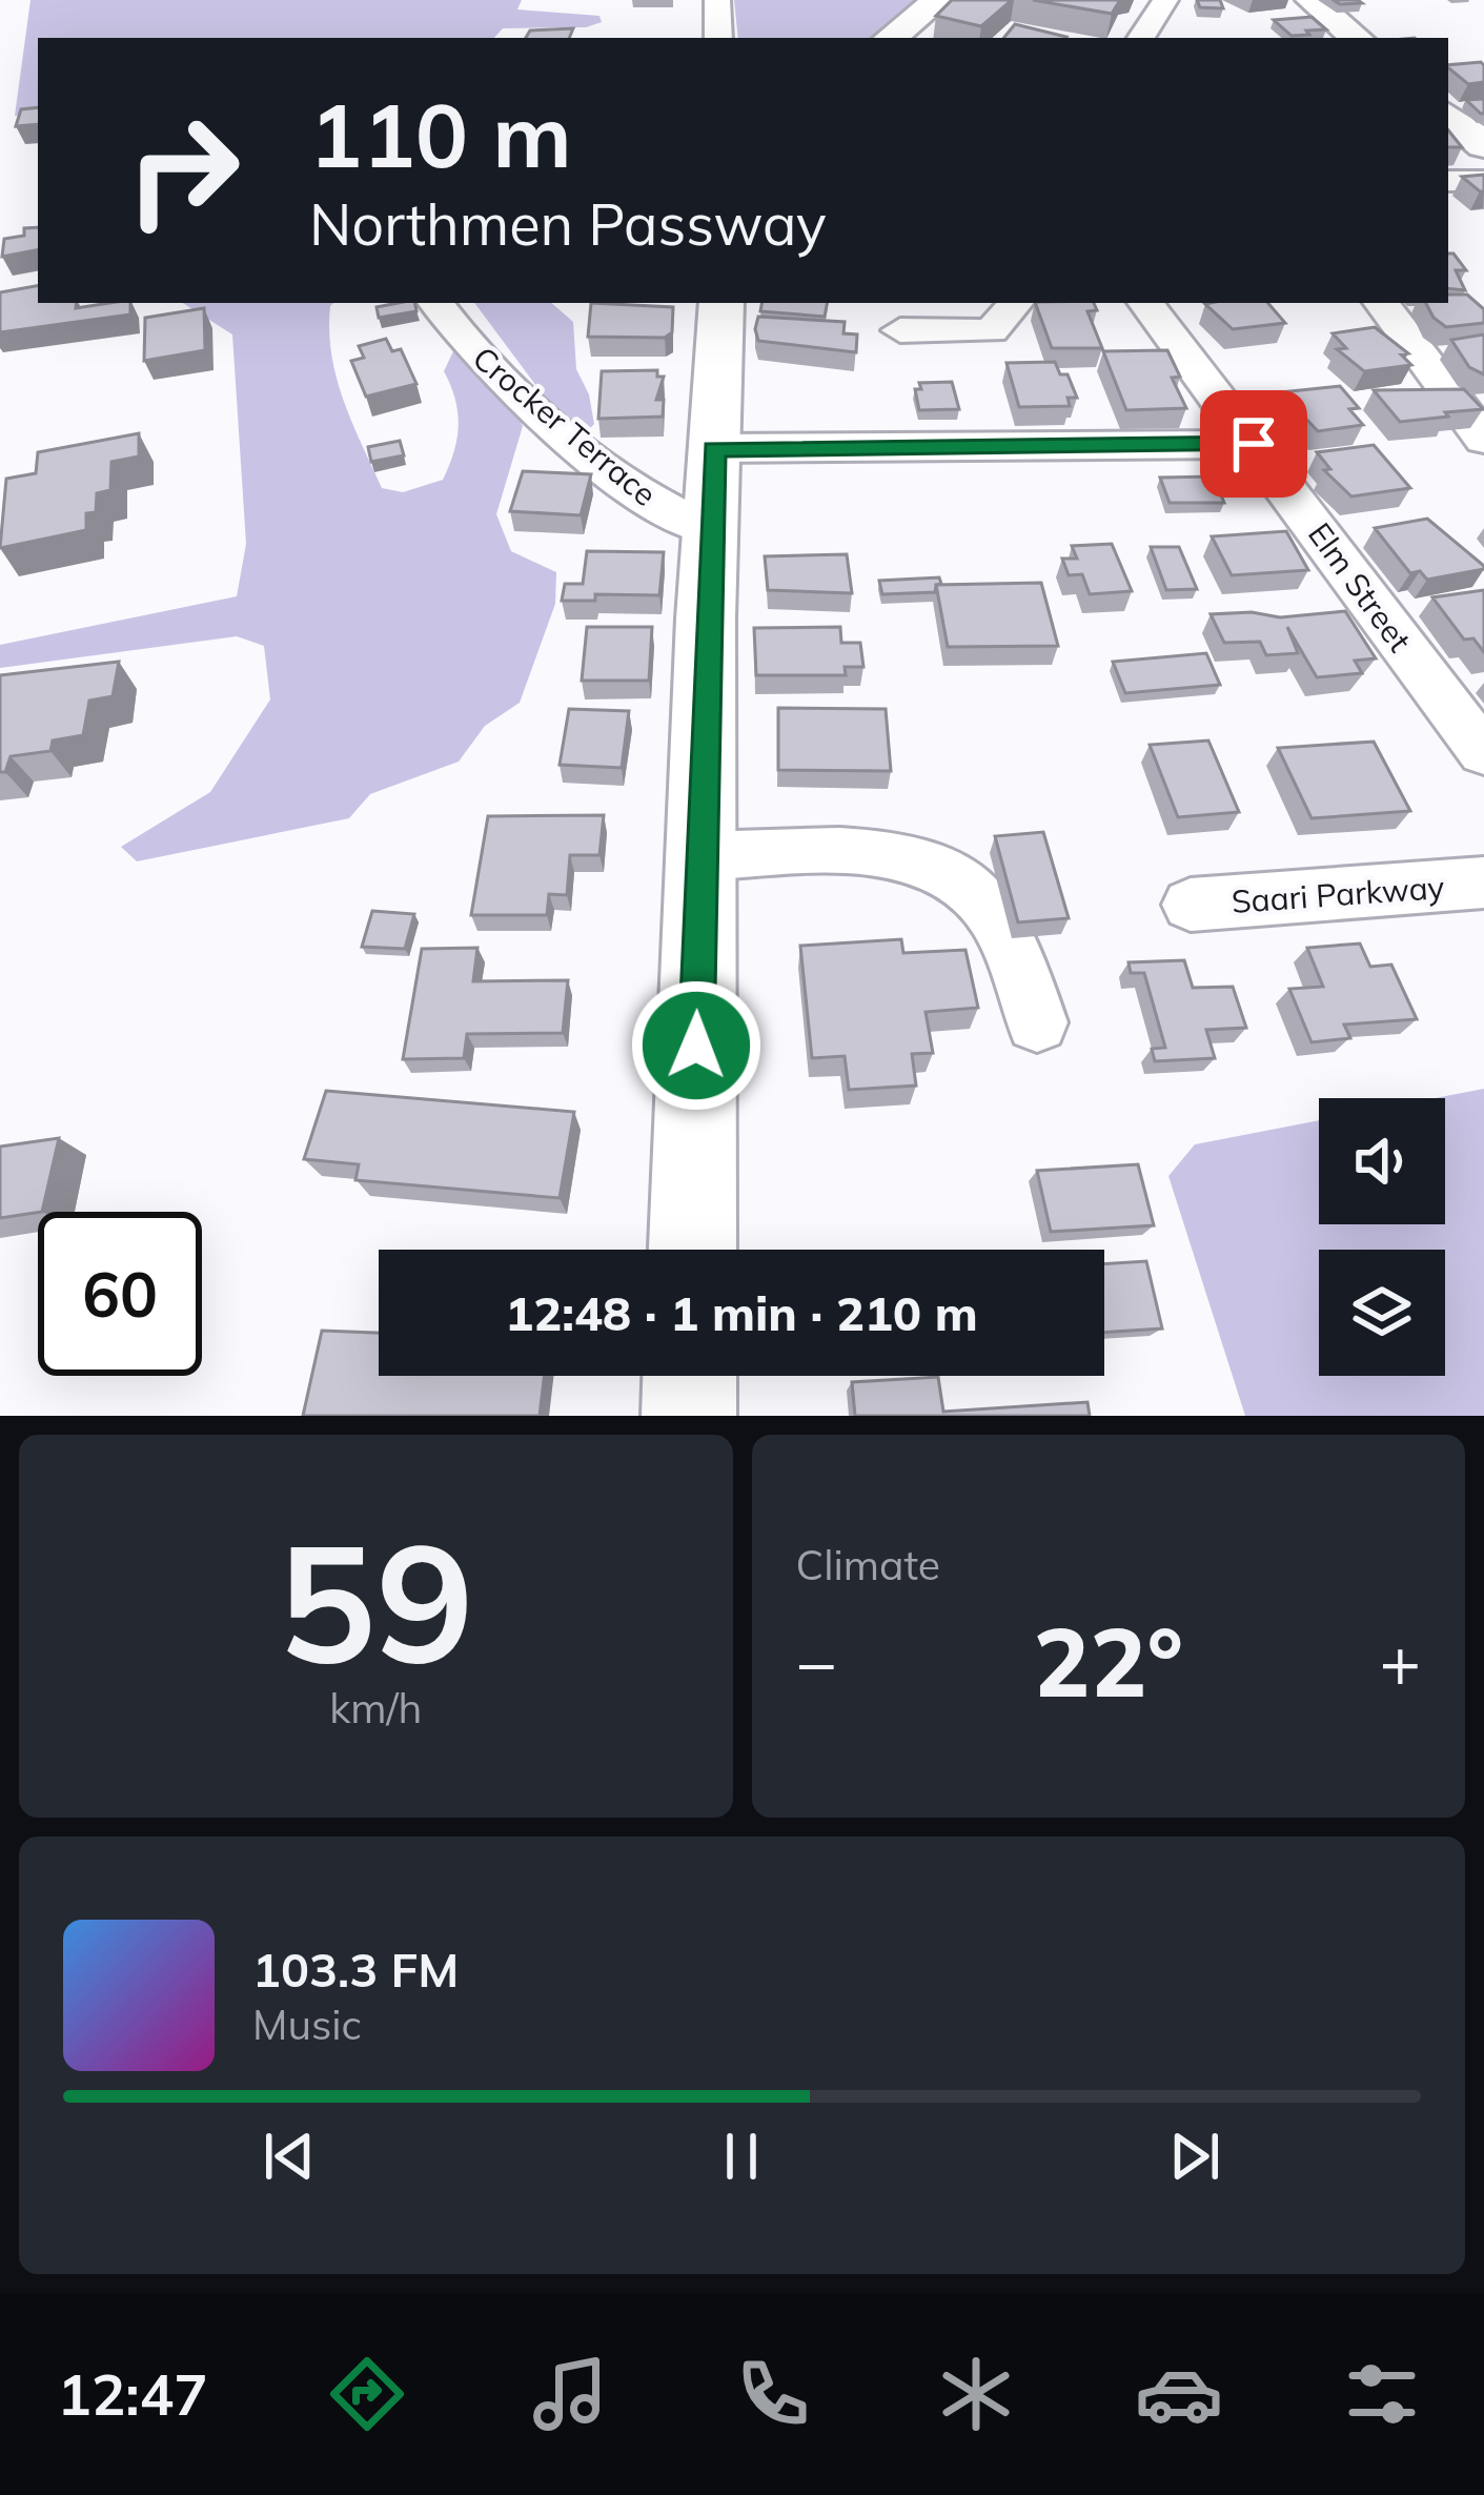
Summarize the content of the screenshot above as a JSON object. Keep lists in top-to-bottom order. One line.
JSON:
{"streets":{"street":["Crocker Terrace","Elm Street","Saari Parkway"]},"page":{"turn":["110 m","Northmen Passway"],"limit":"60","trip":"12:48 · 1 min · 210 m","tile":[["59","km/h"],"Climate"],"heat":["−","22°","+"],"song":["103.3 FM","Music"],"tabs":"12:47"}}
